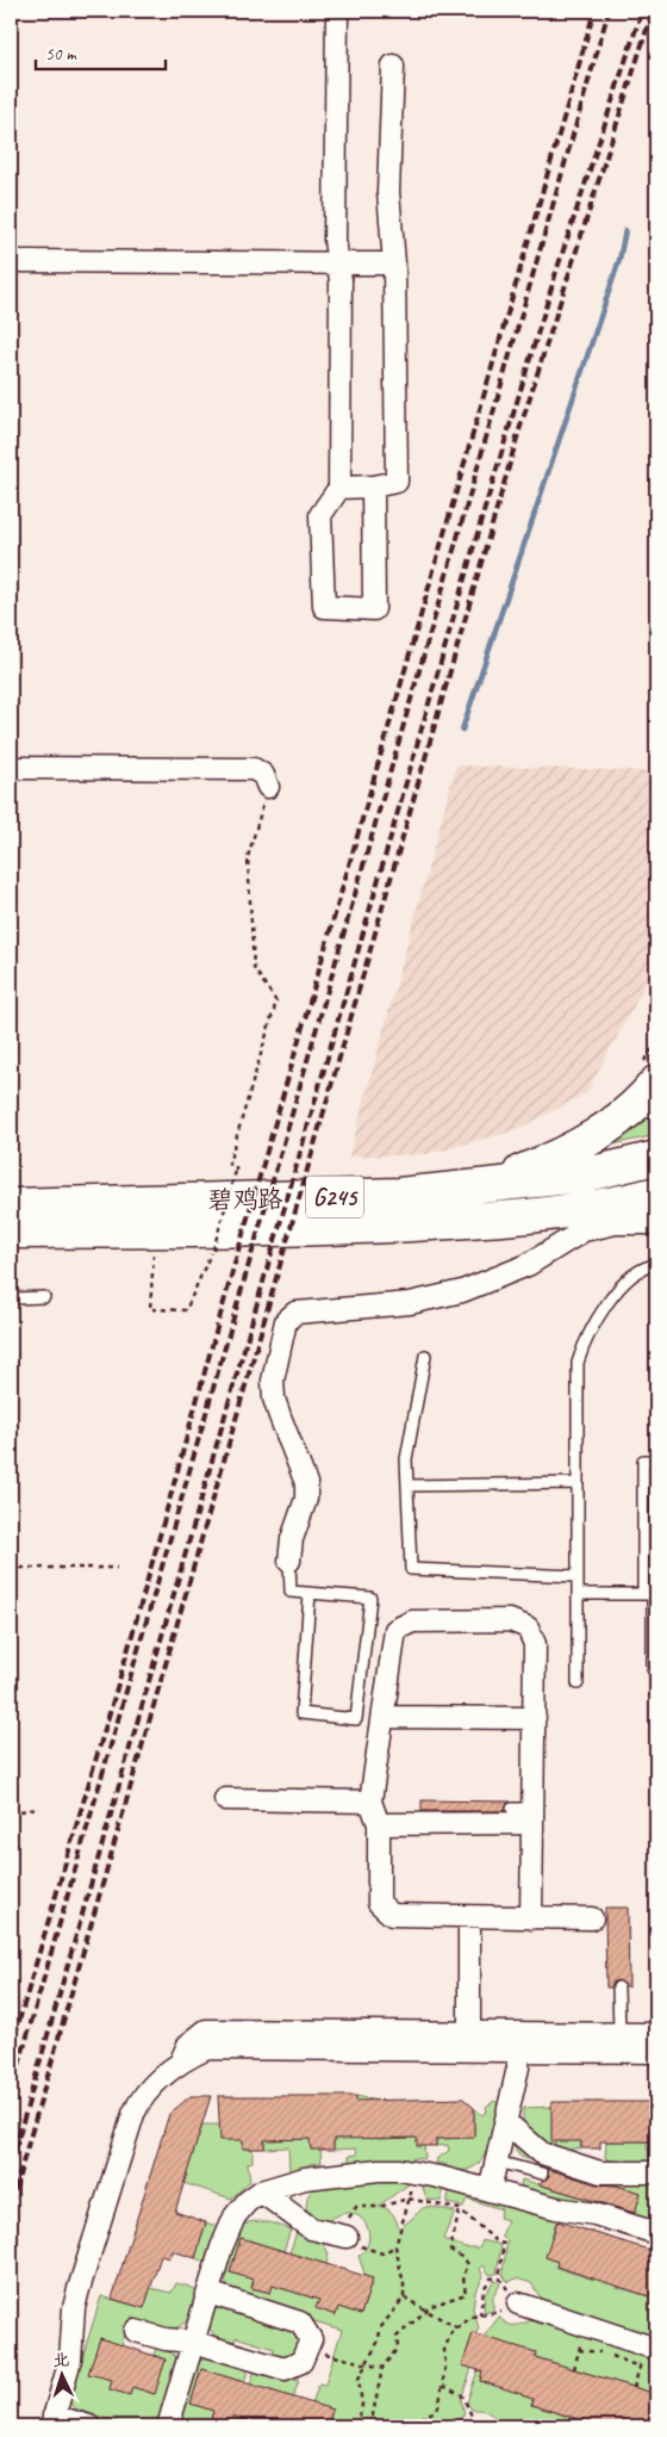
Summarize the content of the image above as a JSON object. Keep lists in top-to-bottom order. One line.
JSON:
{"streets":{"highway":["G245","碧鸡路"]},"scale_bar":"50 m","north":"top"}
